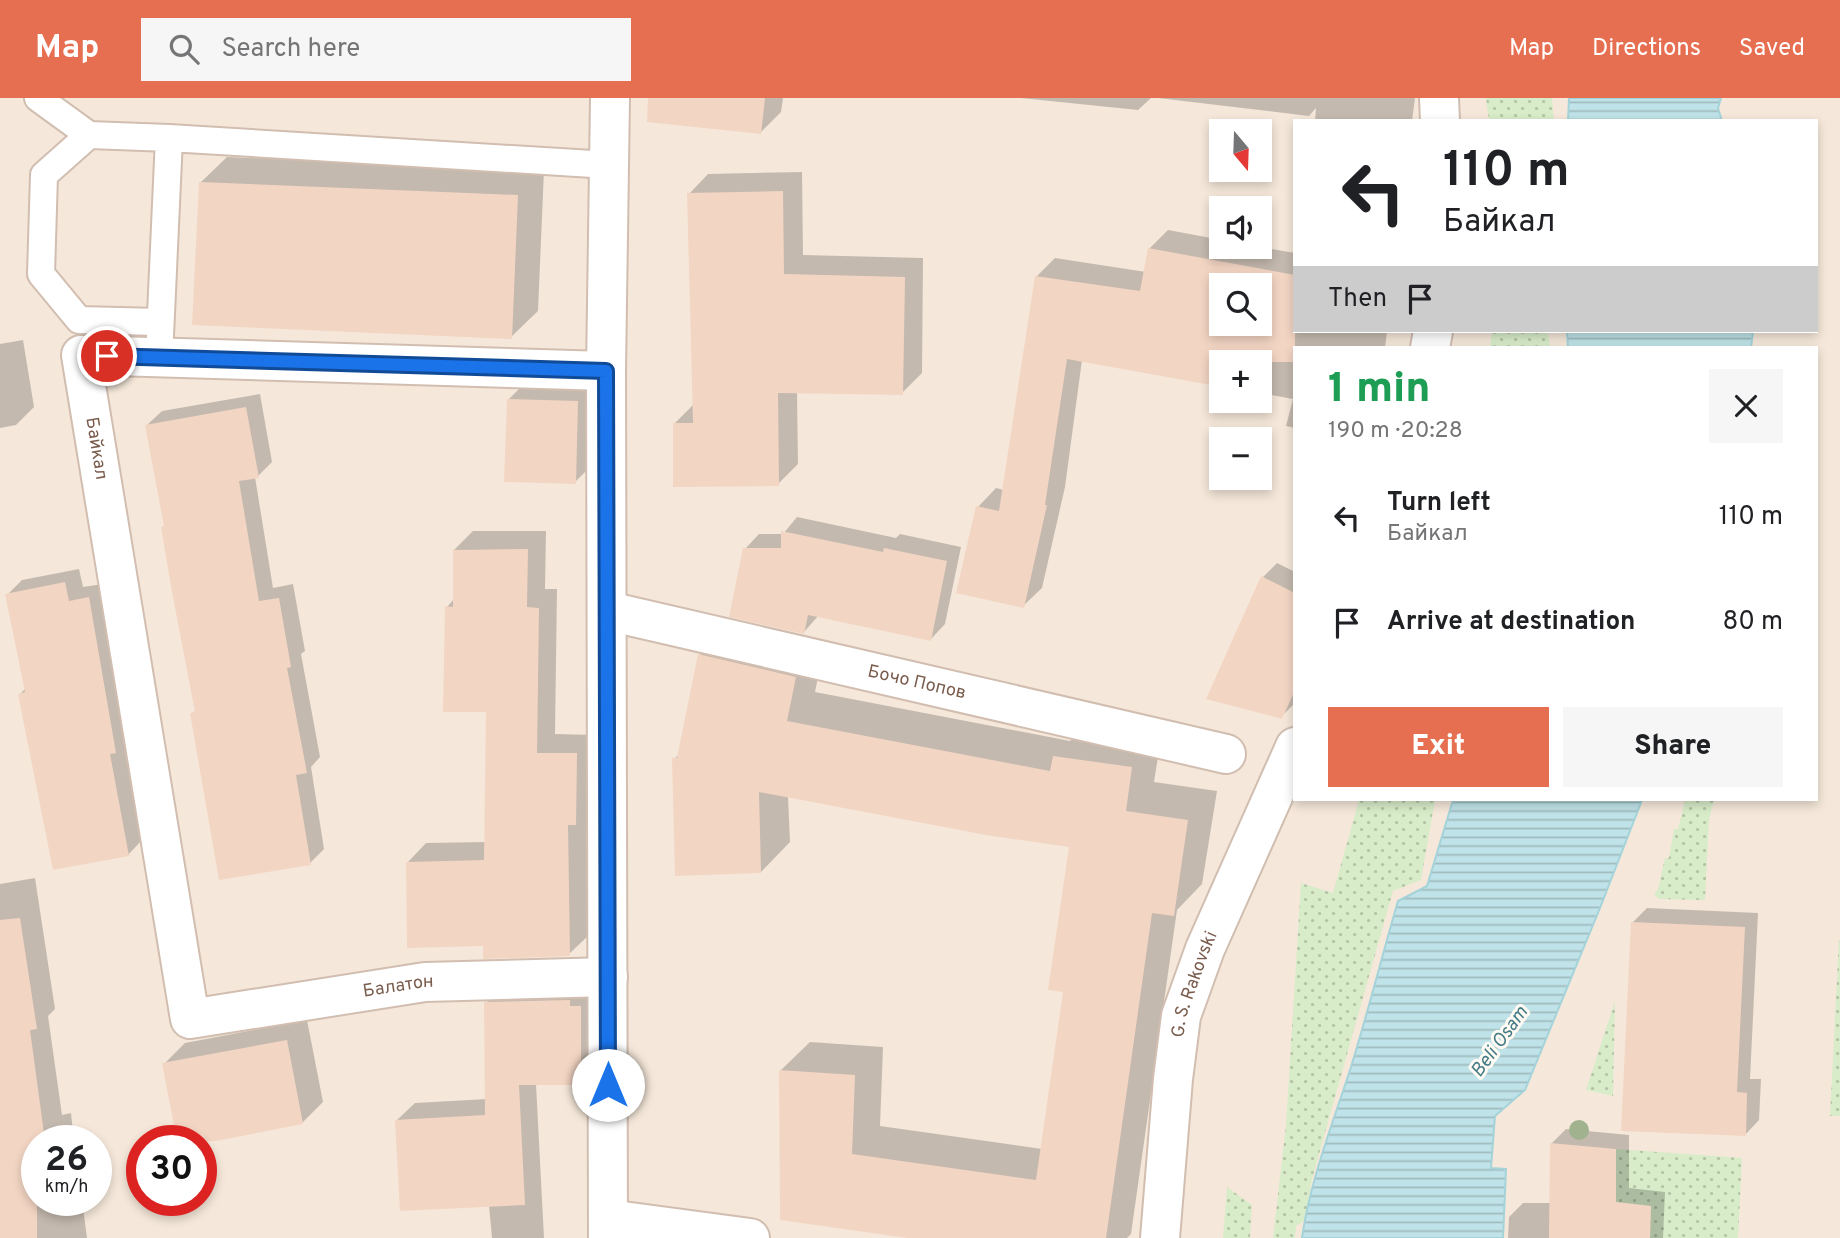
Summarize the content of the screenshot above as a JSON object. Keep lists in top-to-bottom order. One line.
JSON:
{"streets":{"street":["Байкал","Бочо Попов","G. S. Rakovski","Балатон"]},"crossings":[["Байкал","Балатон"]],"water":["Beli Osam"],"north":"bottom","page":{"header":"Map","search":"Search here","nav":["Map","Directions","Saved"],"map_buttons":["+","−"],"turn":["110 m","Байкал"],"then":"Then","heading":["1 min","190 m · 20:28"],"list":[{"name":"Turn left","note":"Байкал","value":"110 m"},{"name":"Arrive at destination","value":"80 m"}],"buttons":["Exit","Share"],"speed":"26 km/h","limit":"30"}}
